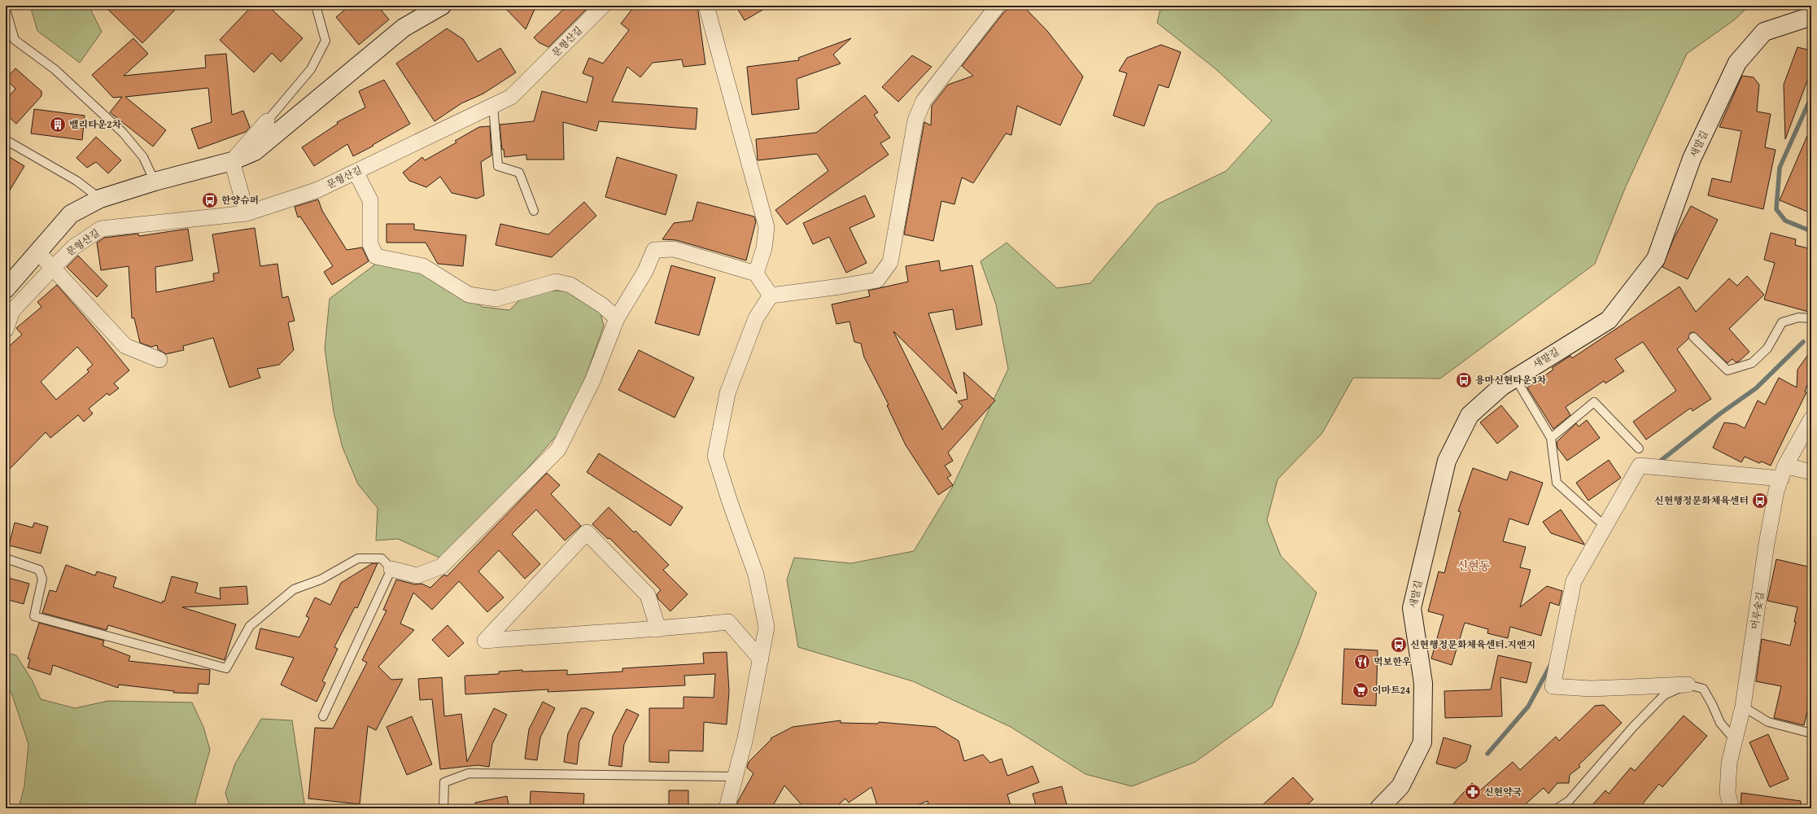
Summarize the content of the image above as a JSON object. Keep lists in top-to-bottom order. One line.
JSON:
{"streets":{"street":["문형산길","새말길","머루숯길"]},"districts":["신현동"],"places":{"building":["벨리타운2차"],"bus stop":["한양슈퍼","용마신현타운3차","신현행정문화체육센터","신현행정문화체육센터.지엔지"],"restaurant":["먹보한우"],"supermarket":["이마트24"],"pharmacy":["신현약국"]}}
